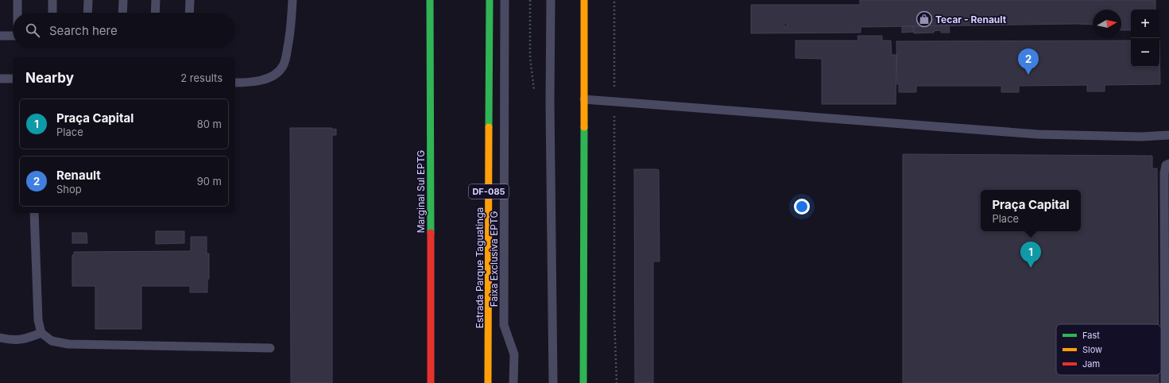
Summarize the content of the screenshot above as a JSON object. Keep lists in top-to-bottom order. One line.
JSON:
{"streets":{"main road":["Marginal Sul EPTG","DF-085","Estrada Parque Taguatinga"],"lane":["Faixa Exclusiva EPTG"]},"places":{"shop":["Tecar - Renault"]},"legend":["Fast","Slow","Jam"],"north":"right","page":{"map_buttons":["+","−"],"search":"Search here","pins":["2","1"],"heading":["Nearby","2 results"],"list":[{"mark":"1","name":"Praça Capital","note":"Place","value":"80 m"},{"mark":"2","name":"Renault","note":"Shop","value":"90 m"}],"popup":["Praça Capital","Place"]}}
